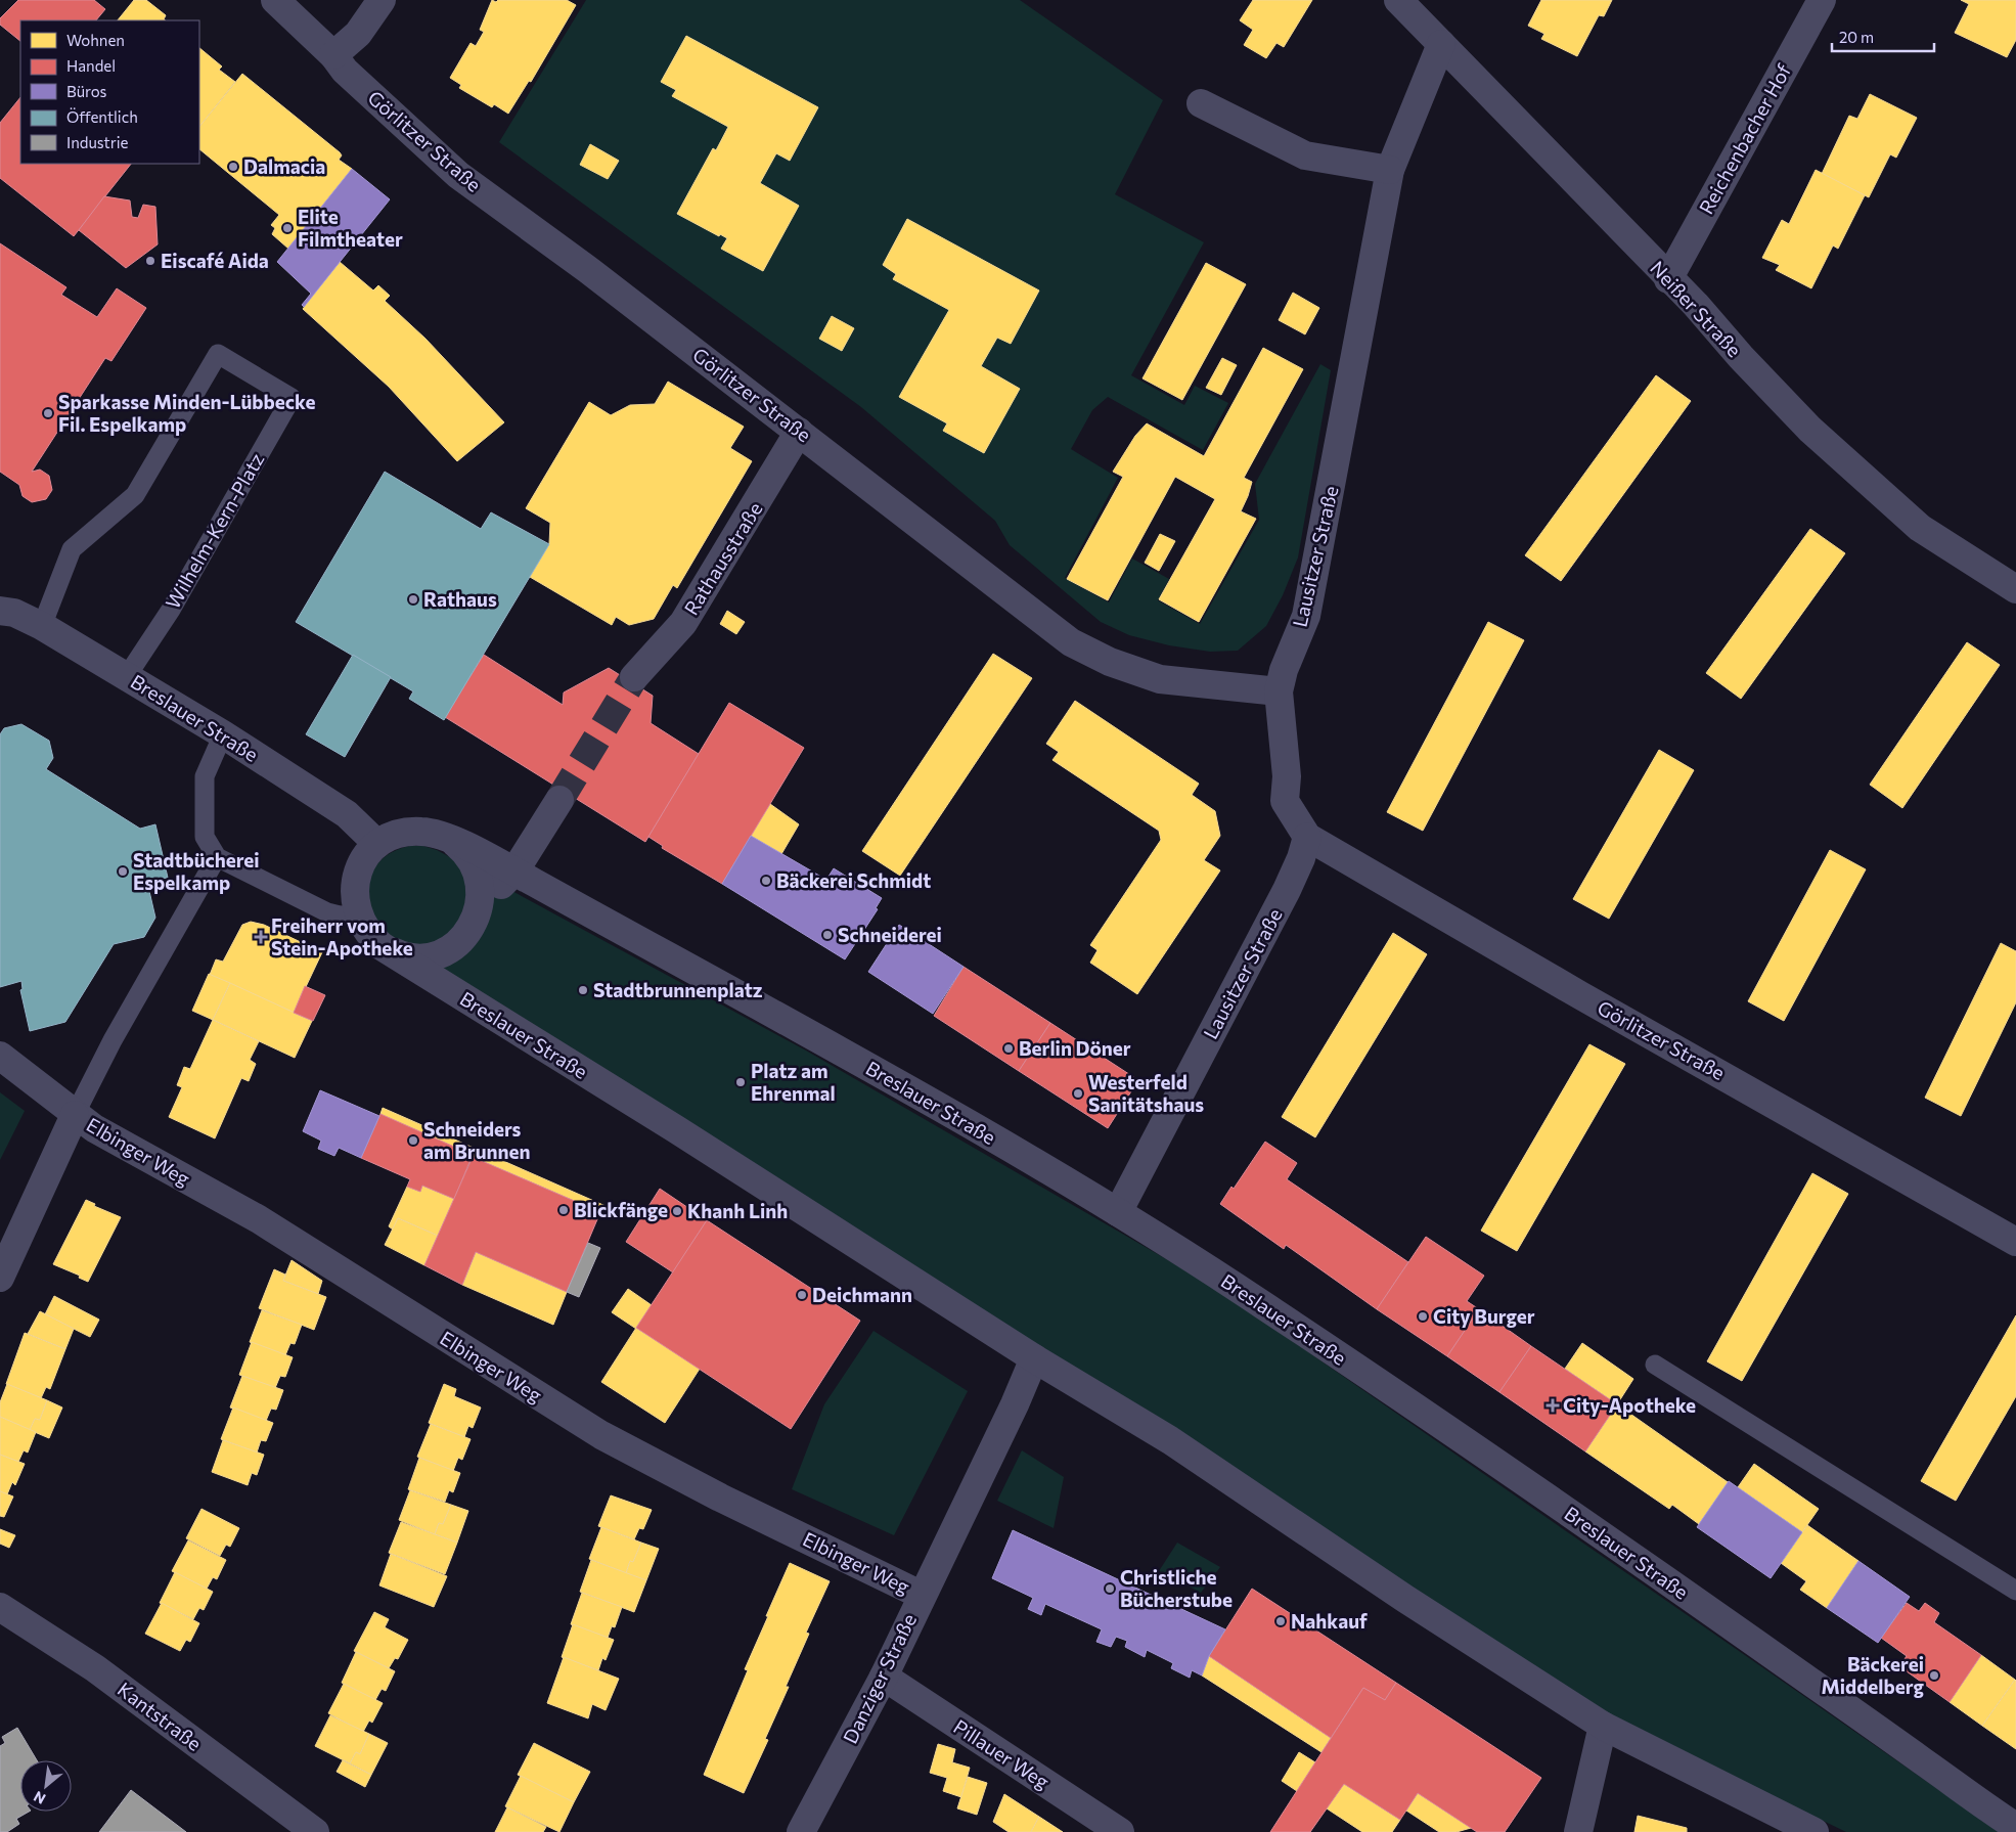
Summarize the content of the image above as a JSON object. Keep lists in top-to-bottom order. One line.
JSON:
{"streets":{"street":["Reichenbacher Hof","Görlitzer Straße","Neißer Straße","Lausitzer Straße","Rathausstraße","Breslauer Straße","Elbinger Weg","Danziger Straße","Kantstraße","Pillauer Weg"],"lane":["Wilhelm-Kern-Platz"]},"crossings":[["Reichenbacher Hof","Neißer Straße"],["Görlitzer Straße","Lausitzer Straße"],["Görlitzer Straße","Rathausstraße"],["Neißer Straße","Lausitzer Straße"],["Wilhelm-Kern-Platz","Breslauer Straße"],["Lausitzer Straße","Breslauer Straße"],["Breslauer Straße","Danziger Straße"],["Elbinger Weg","Danziger Straße"],["Danziger Straße","Pillauer Weg"]],"places":{"other":["Dalmacia","Elite Filmtheater","Eiscafé Aida","Sparkasse Minden-Lübbecke Fil. Espelkamp","Rathaus","Stadtbücherei Espelkamp","Bäckerei Schmidt","Schneiderei","Stadtbrunnenplatz","Berlin Döner","Platz am Ehrenmal","Westerfeld Sanitätshaus","Schneiders am Brunnen","Blickfänge","Khanh Linh","Deichmann","City Burger","Christliche Bücherstube","Nahkauf","Bäckerei Middelberg"],"health":["Freiherr vom Stein-Apotheke","City-Apotheke"]},"legend":["Wohnen","Handel","Büros","Öffentlich","Industrie"],"scale_bar":"20 m","north":"bottom left"}
